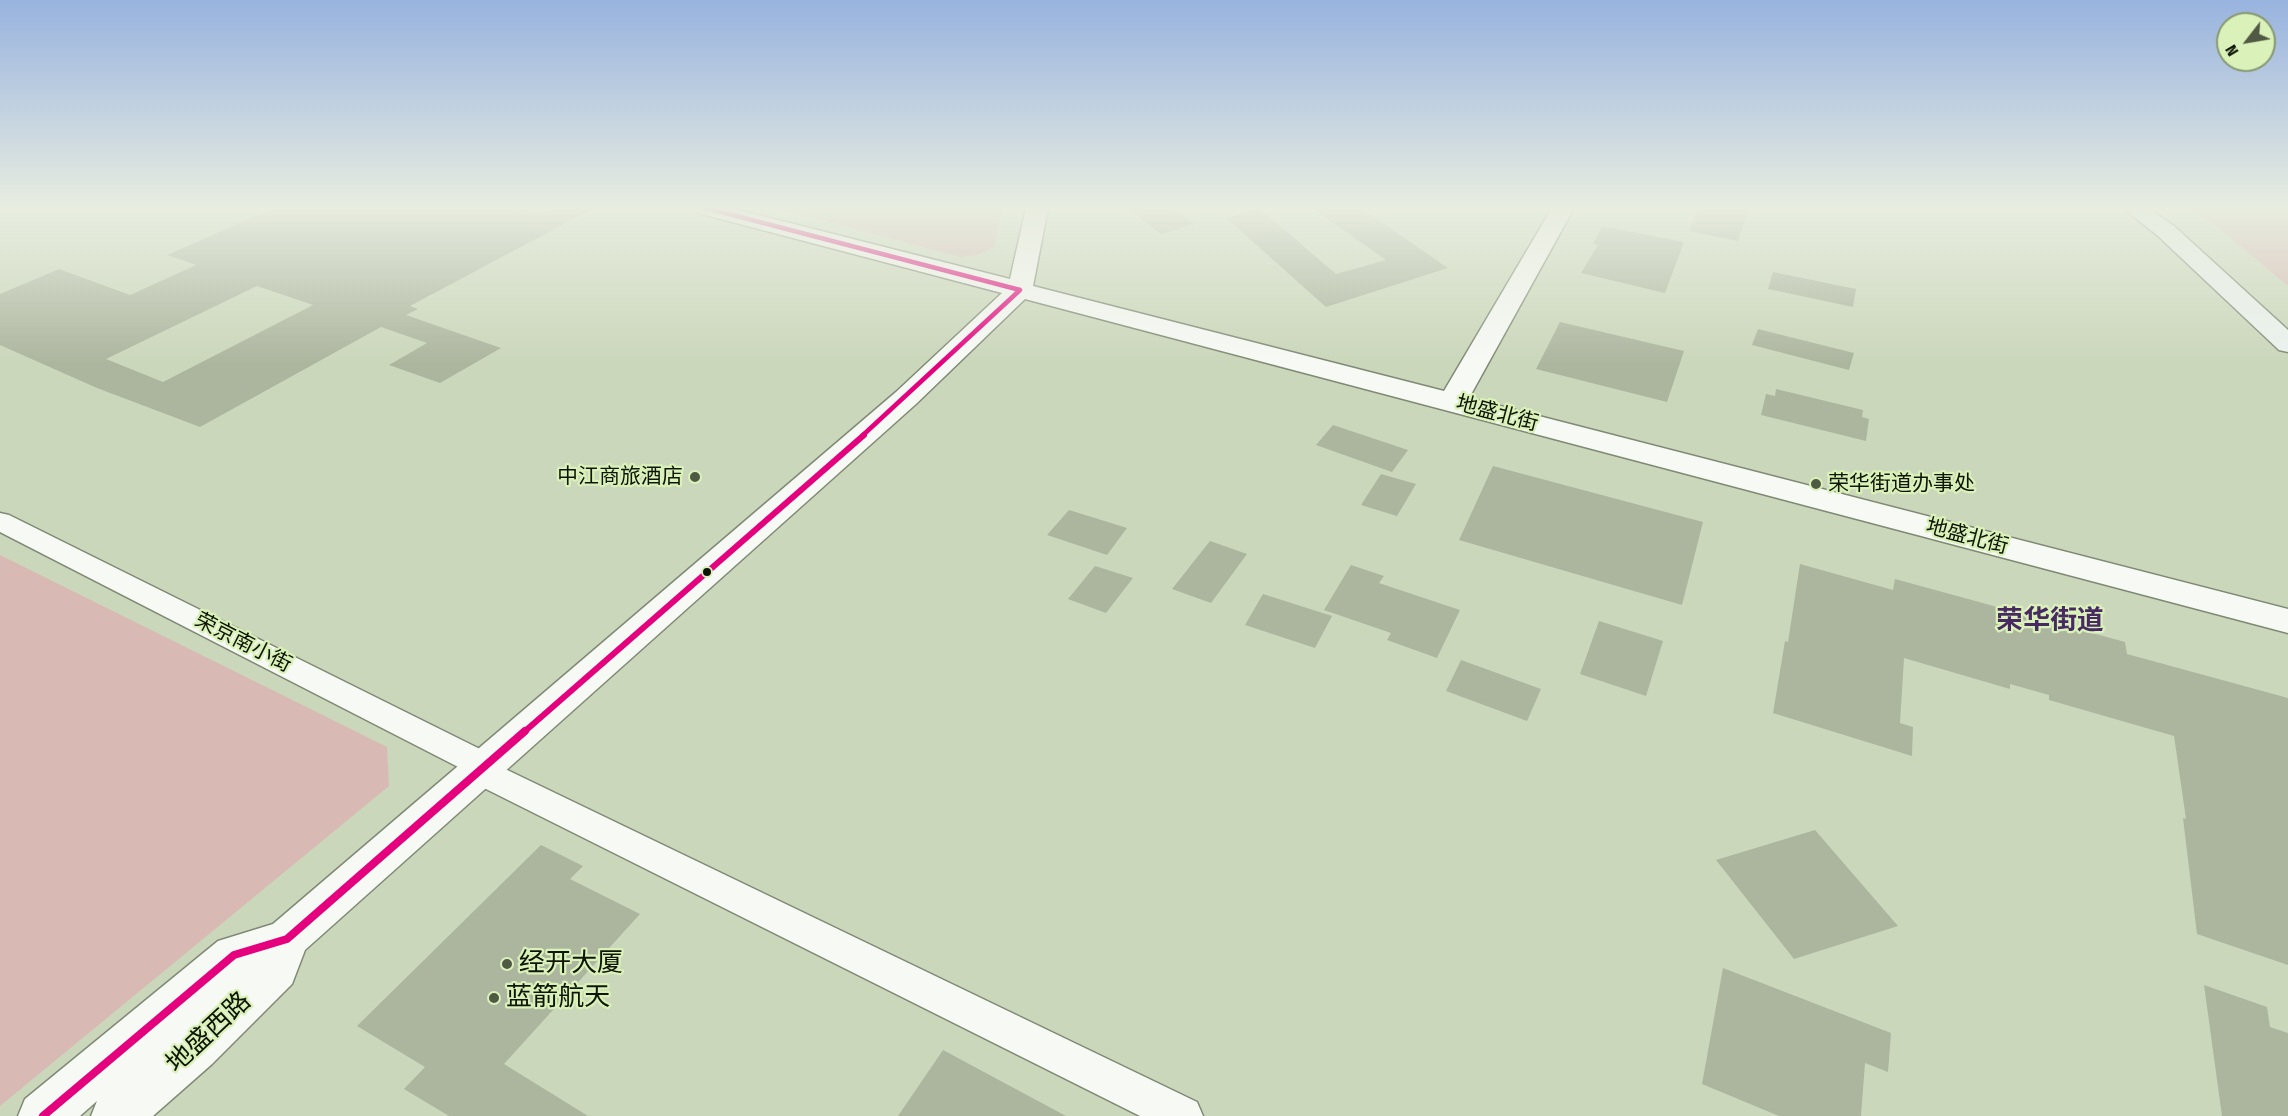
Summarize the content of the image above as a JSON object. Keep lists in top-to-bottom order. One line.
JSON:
{"streets":{"street":["地盛北街","荣京南小街","地盛西路"]},"crossings":[["地盛北街","地盛西路"],["荣京南小街","地盛西路"]],"districts":["荣华街道"],"places":["中江商旅酒店","荣华街道办事处","经开大厦","蓝箭航天"],"north":"bottom left"}
